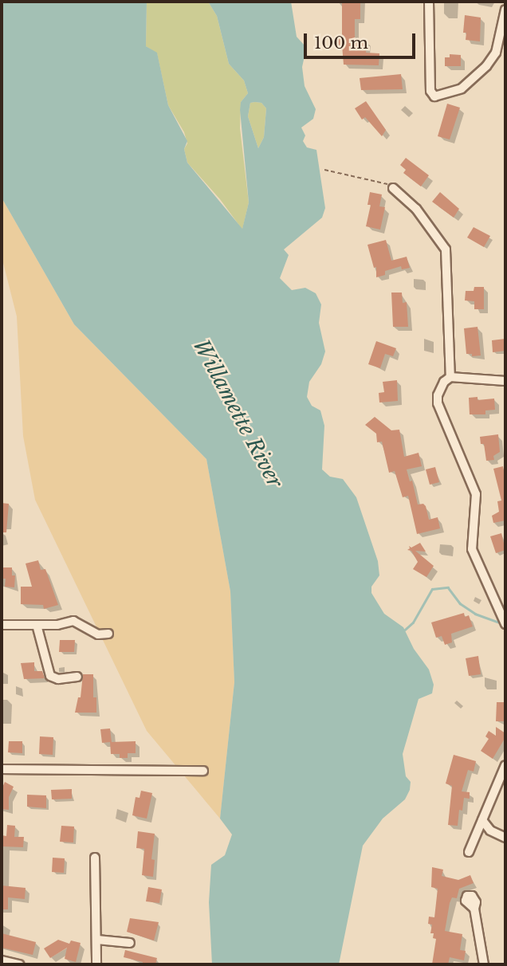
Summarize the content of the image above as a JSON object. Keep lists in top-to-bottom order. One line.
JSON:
{"water":["Willamette River"],"scale_bar":"100 m"}
